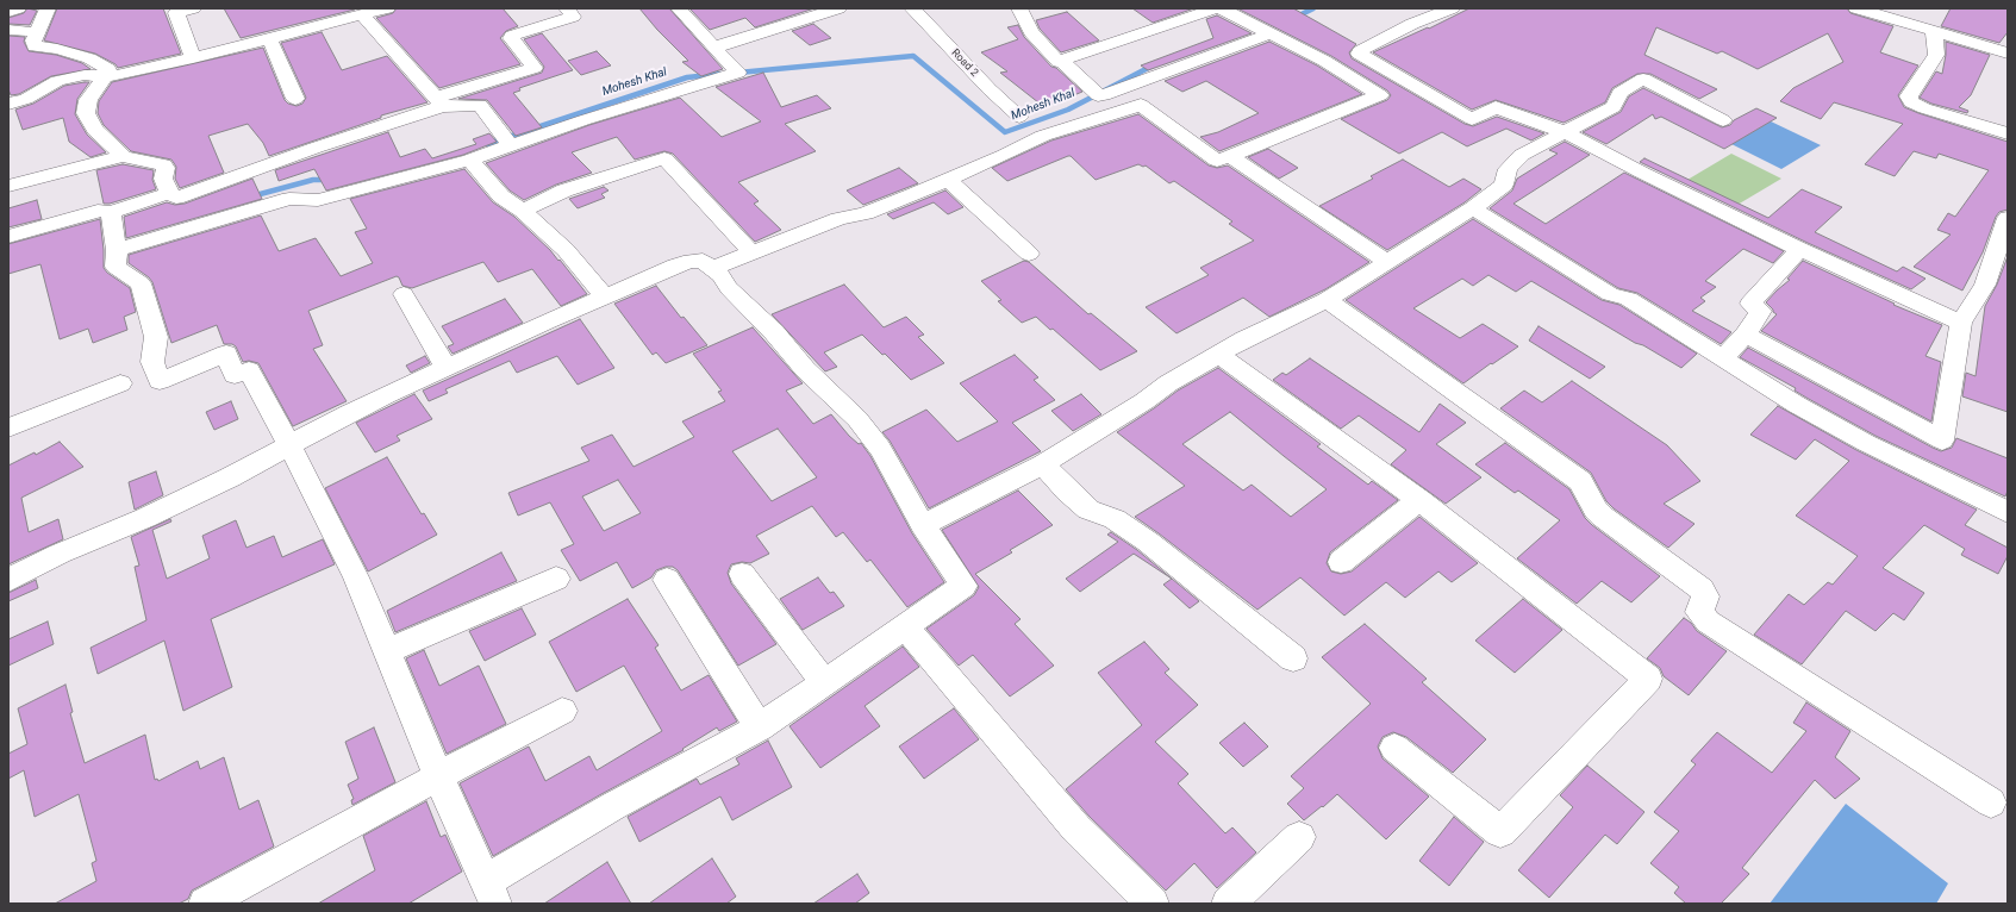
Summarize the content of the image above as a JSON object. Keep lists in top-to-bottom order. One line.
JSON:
{"streets":{"street":["Road 2"]},"water":["Mohesh Khal"]}
